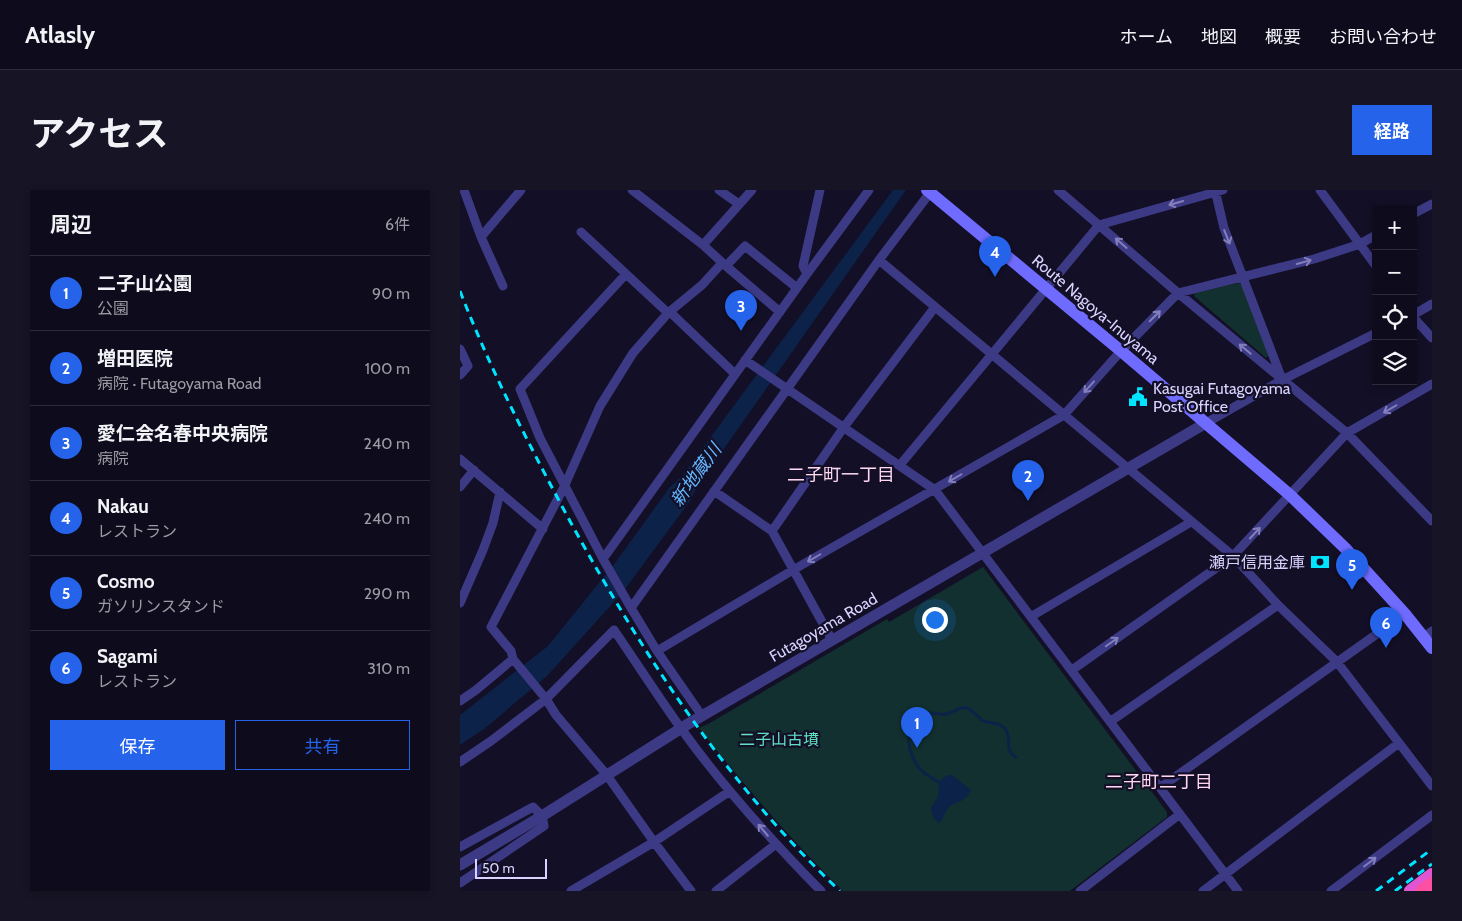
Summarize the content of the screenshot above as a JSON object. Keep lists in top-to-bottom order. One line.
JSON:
{"streets":{"main road":["Route Nagoya-Inuyama"],"street":["Futagoyama Road"]},"crossings":[["Route Nagoya-Inuyama","Futagoyama Road"]],"districts":["二子町一丁目","二子町二丁目"],"water":["新地蔵川"],"parks":["二子山古墳"],"places":{"public building":["Kasugai Futagoyama Post Office"],"bank":["瀬戸信用金庫"]},"scale_bar":"50 m","page":{"header":"Atlasly","nav":["ホーム","地図","概要","お問い合わせ"],"title":"アクセス","buttons":["経路",["保存","共有"]],"heading":["周辺","6件"],"map_buttons":["+","−"],"pins":["4","3","2","5","6","1"],"list":[{"mark":"1","name":"二子山公園","note":"公園","value":"90 m"},{"mark":"2","name":"増田医院","note":"病院 · Futagoyama Road","value":"100 m"},{"mark":"3","name":"愛仁会名春中央病院","note":"病院","value":"240 m"},{"mark":"4","name":"Nakau","note":"レストラン","value":"240 m"},{"mark":"5","name":"Cosmo","note":"ガソリンスタンド","value":"290 m"},{"mark":"6","name":"Sagami","note":"レストラン","value":"310 m"}],"scale":"50 m"}}
